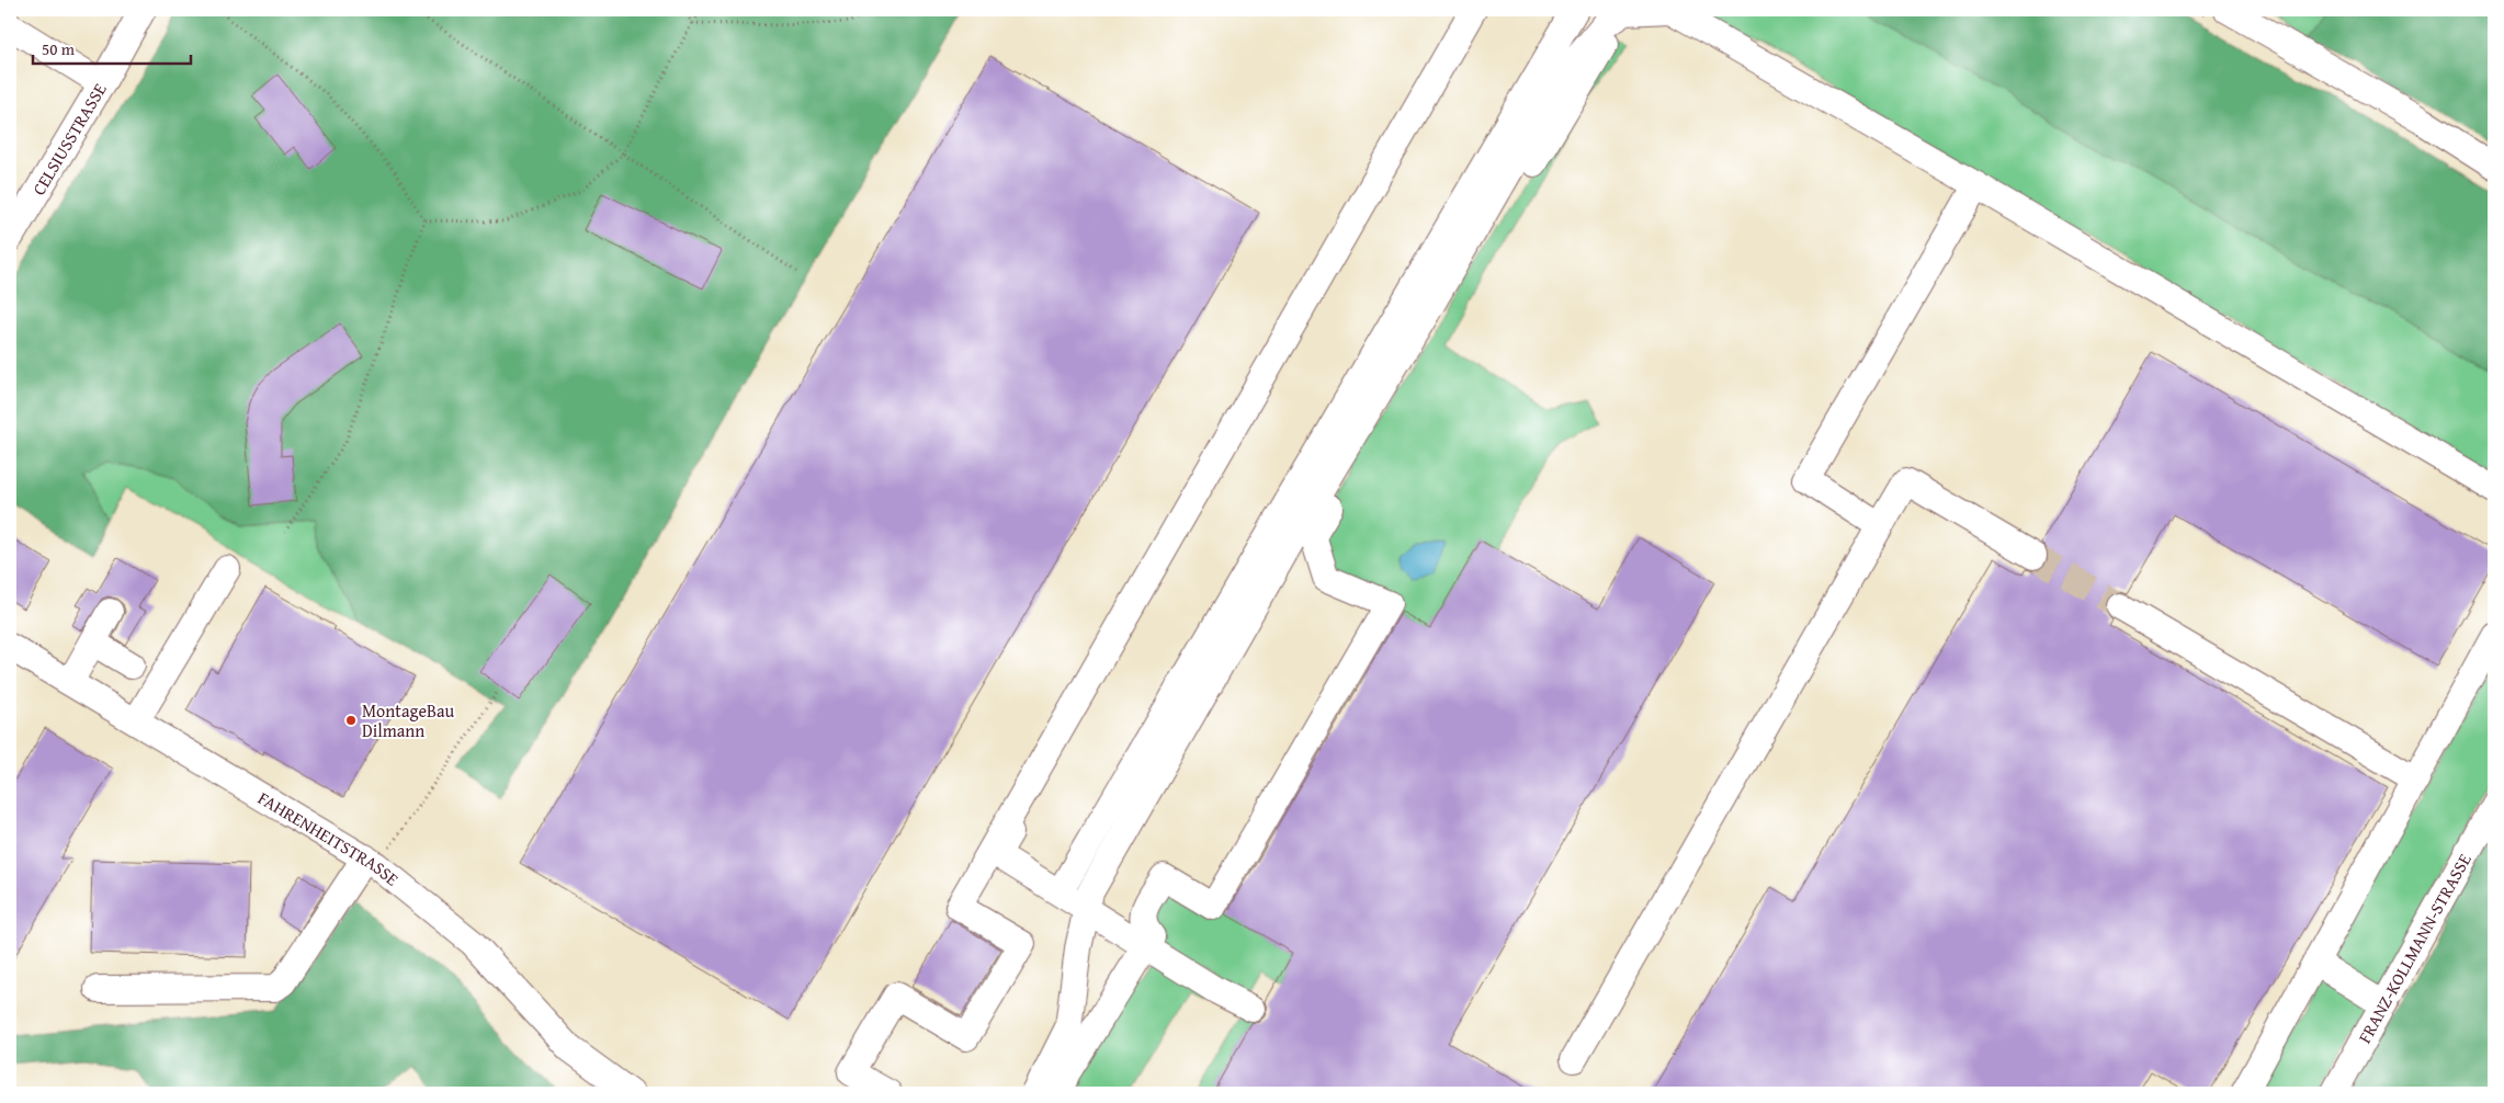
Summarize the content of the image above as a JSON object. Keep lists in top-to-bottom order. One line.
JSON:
{"streets":{"street":["CELSIUSSTRASSE","FAHRENHEITSTRASSE","FRANZ-KOLLMANN-STRASSE"]},"places":["MontageBau Dilmann"],"scale_bar":"50 m"}
